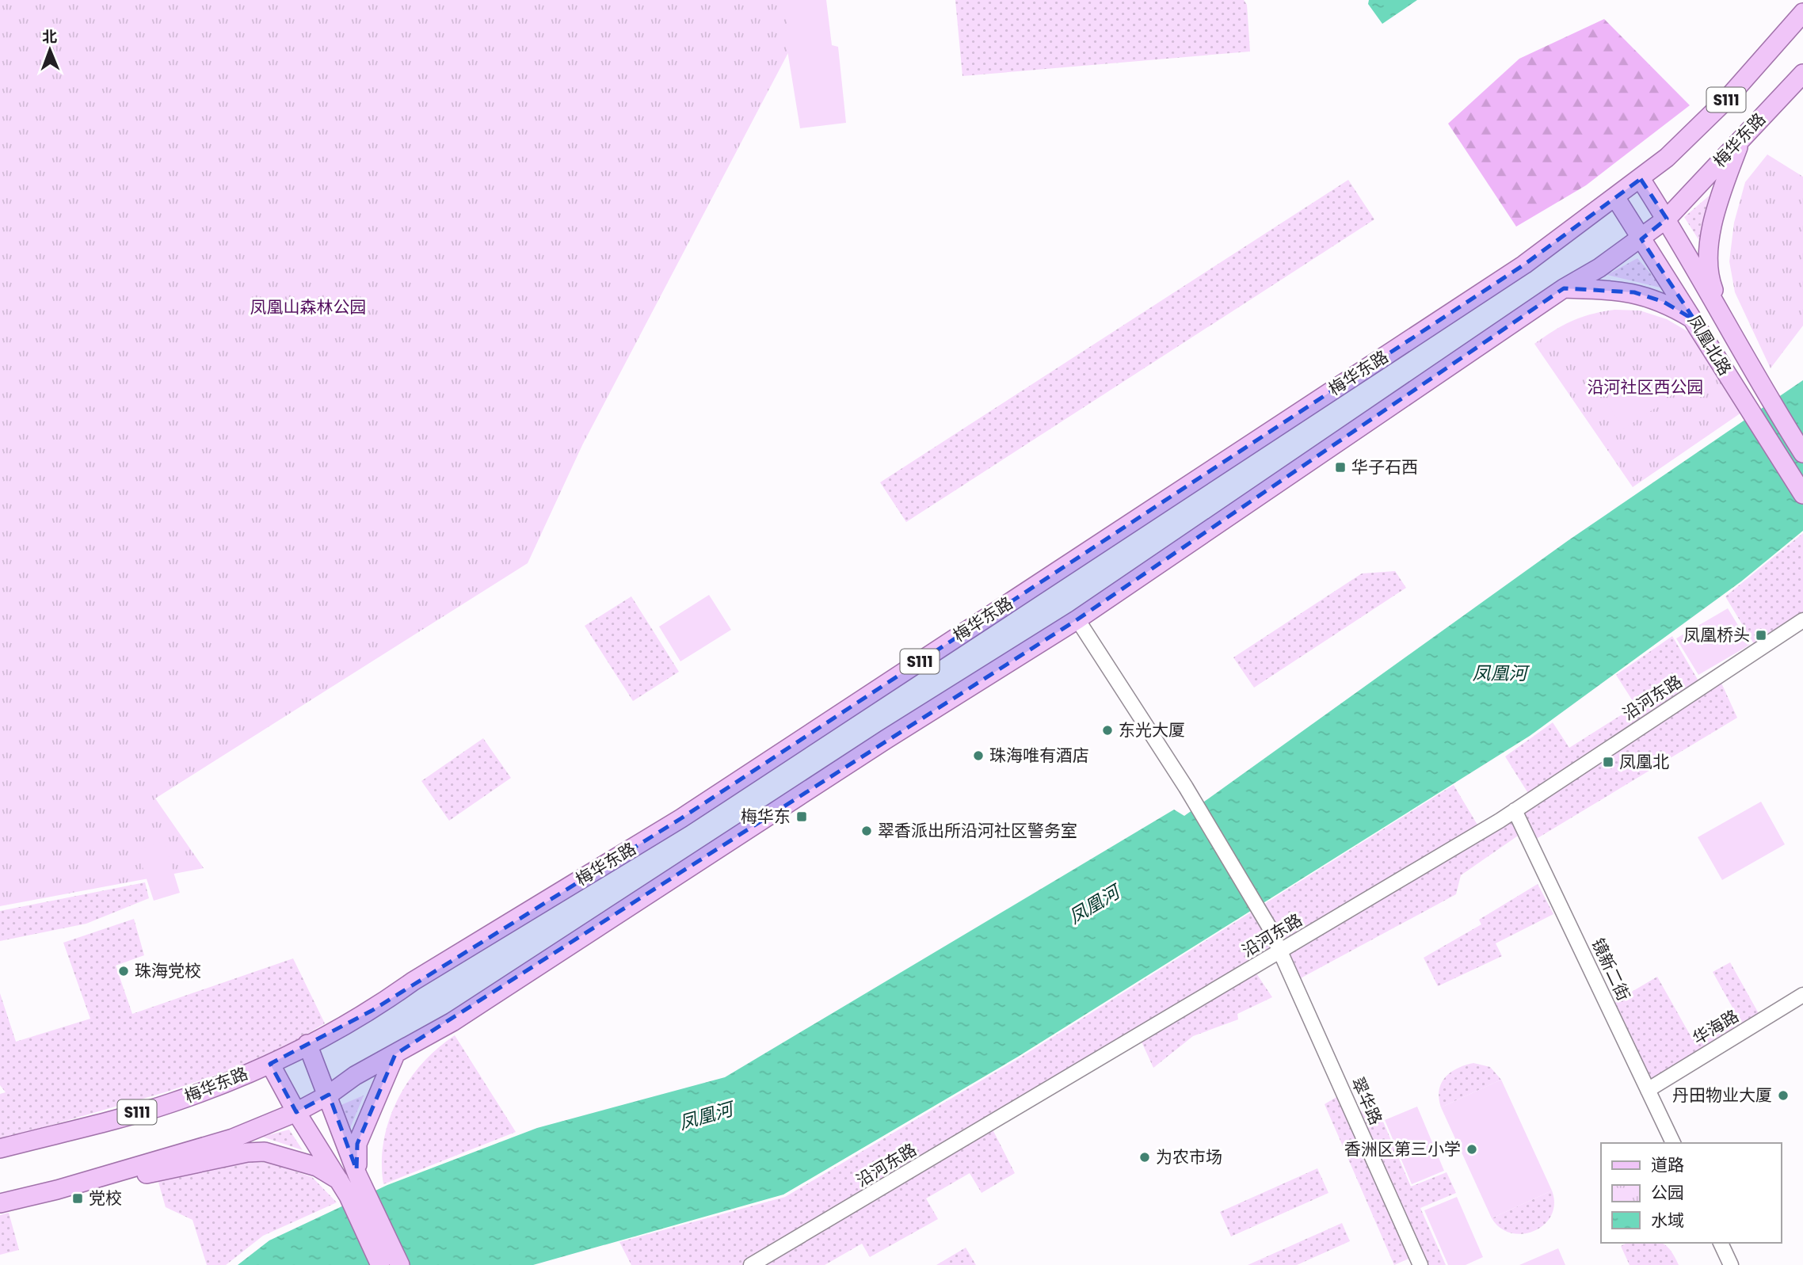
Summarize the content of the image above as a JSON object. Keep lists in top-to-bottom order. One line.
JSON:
{"streets":{"main road":["S111","梅华东路","凤凰北路"],"street":["沿河东路","镜新二街","华海路","翠华路"]},"crossings":[["梅华东路","凤凰北路"],["梅华东路","翠华路"],["沿河东路","镜新二街"],["沿河东路","翠华路"],["镜新二街","华海路"]],"water":["凤凰河"],"parks":["凤凰山森林公园","沿河社区西公园"],"places":{"transit":["华子石西","凤凰桥头","凤凰北","梅华东","党校"],"other":["东光大厦","珠海唯有酒店","翠香派出所沿河社区警务室","珠海党校","丹田物业大厦","香洲区第三小学","为农市场"]},"legend":["道路","公园","水域"],"north":"top"}
